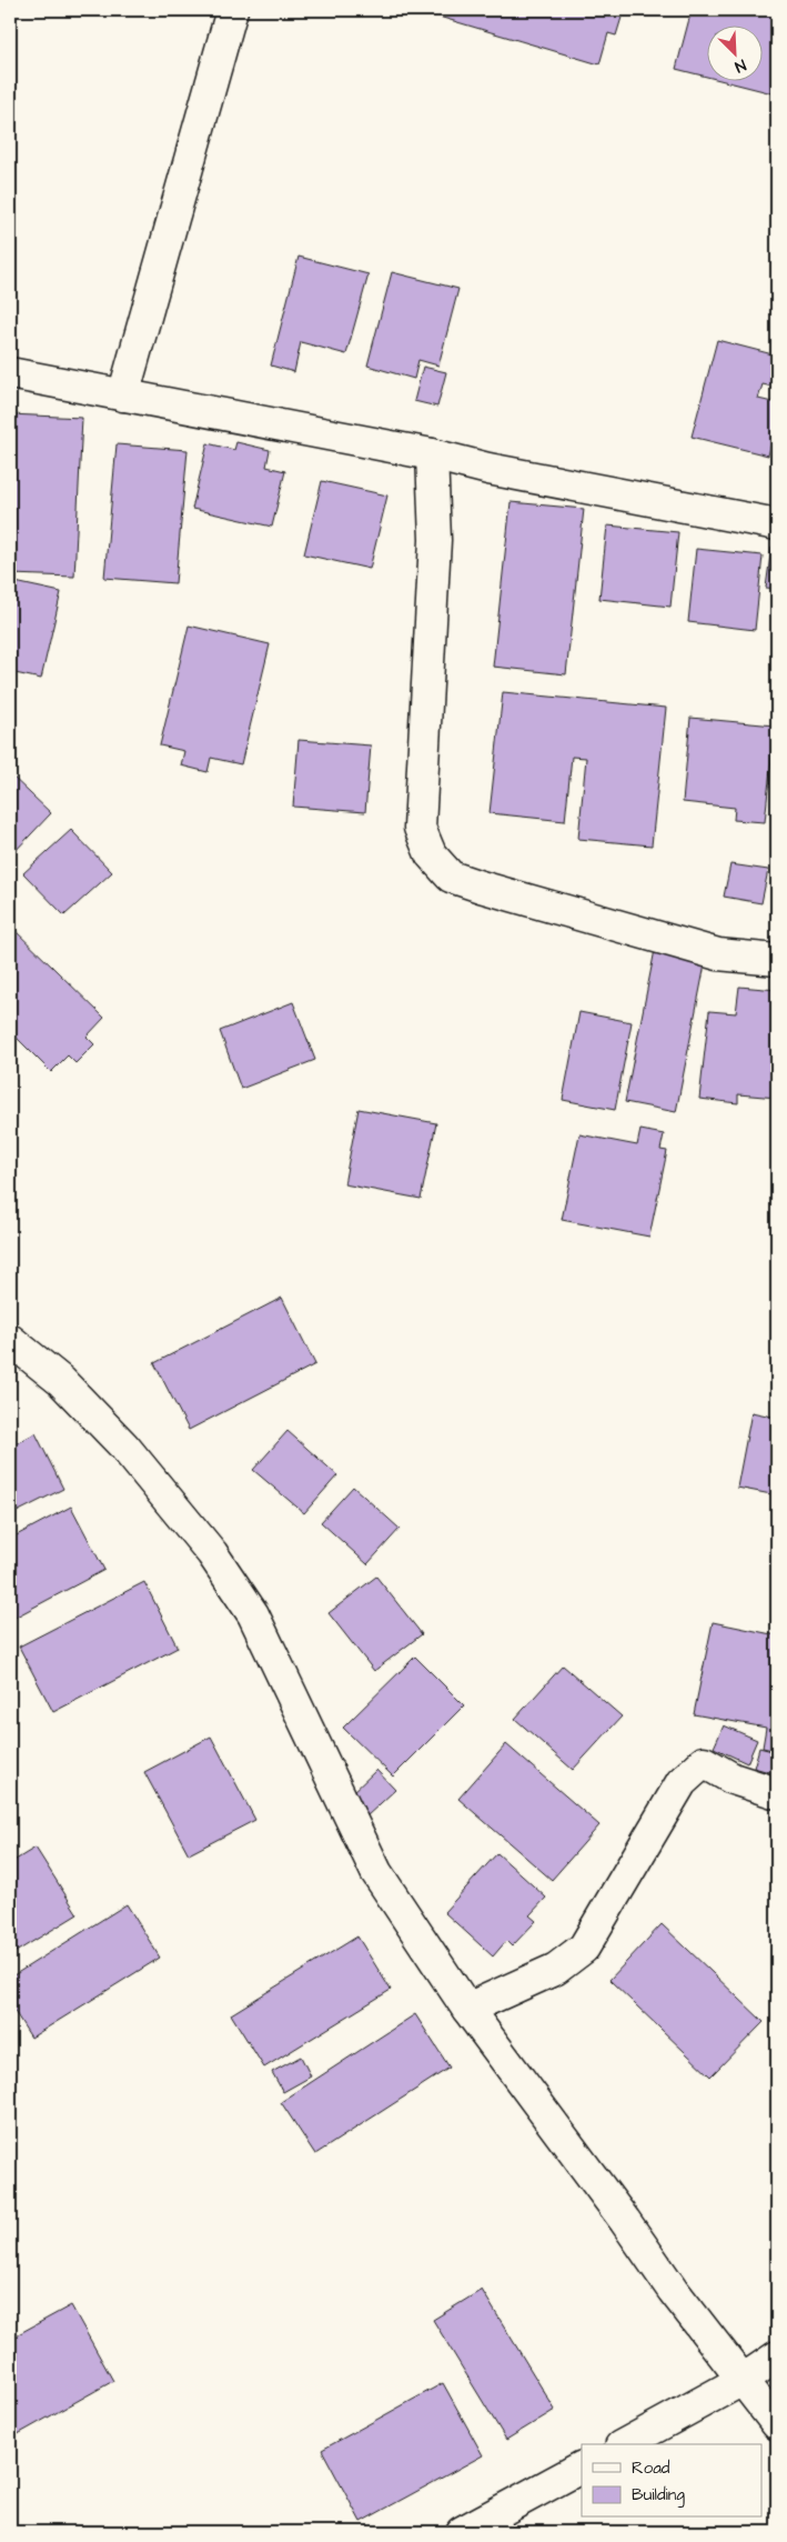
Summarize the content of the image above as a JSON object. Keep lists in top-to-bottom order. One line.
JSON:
{"legend":["Road","Building"],"north":"bottom right"}
